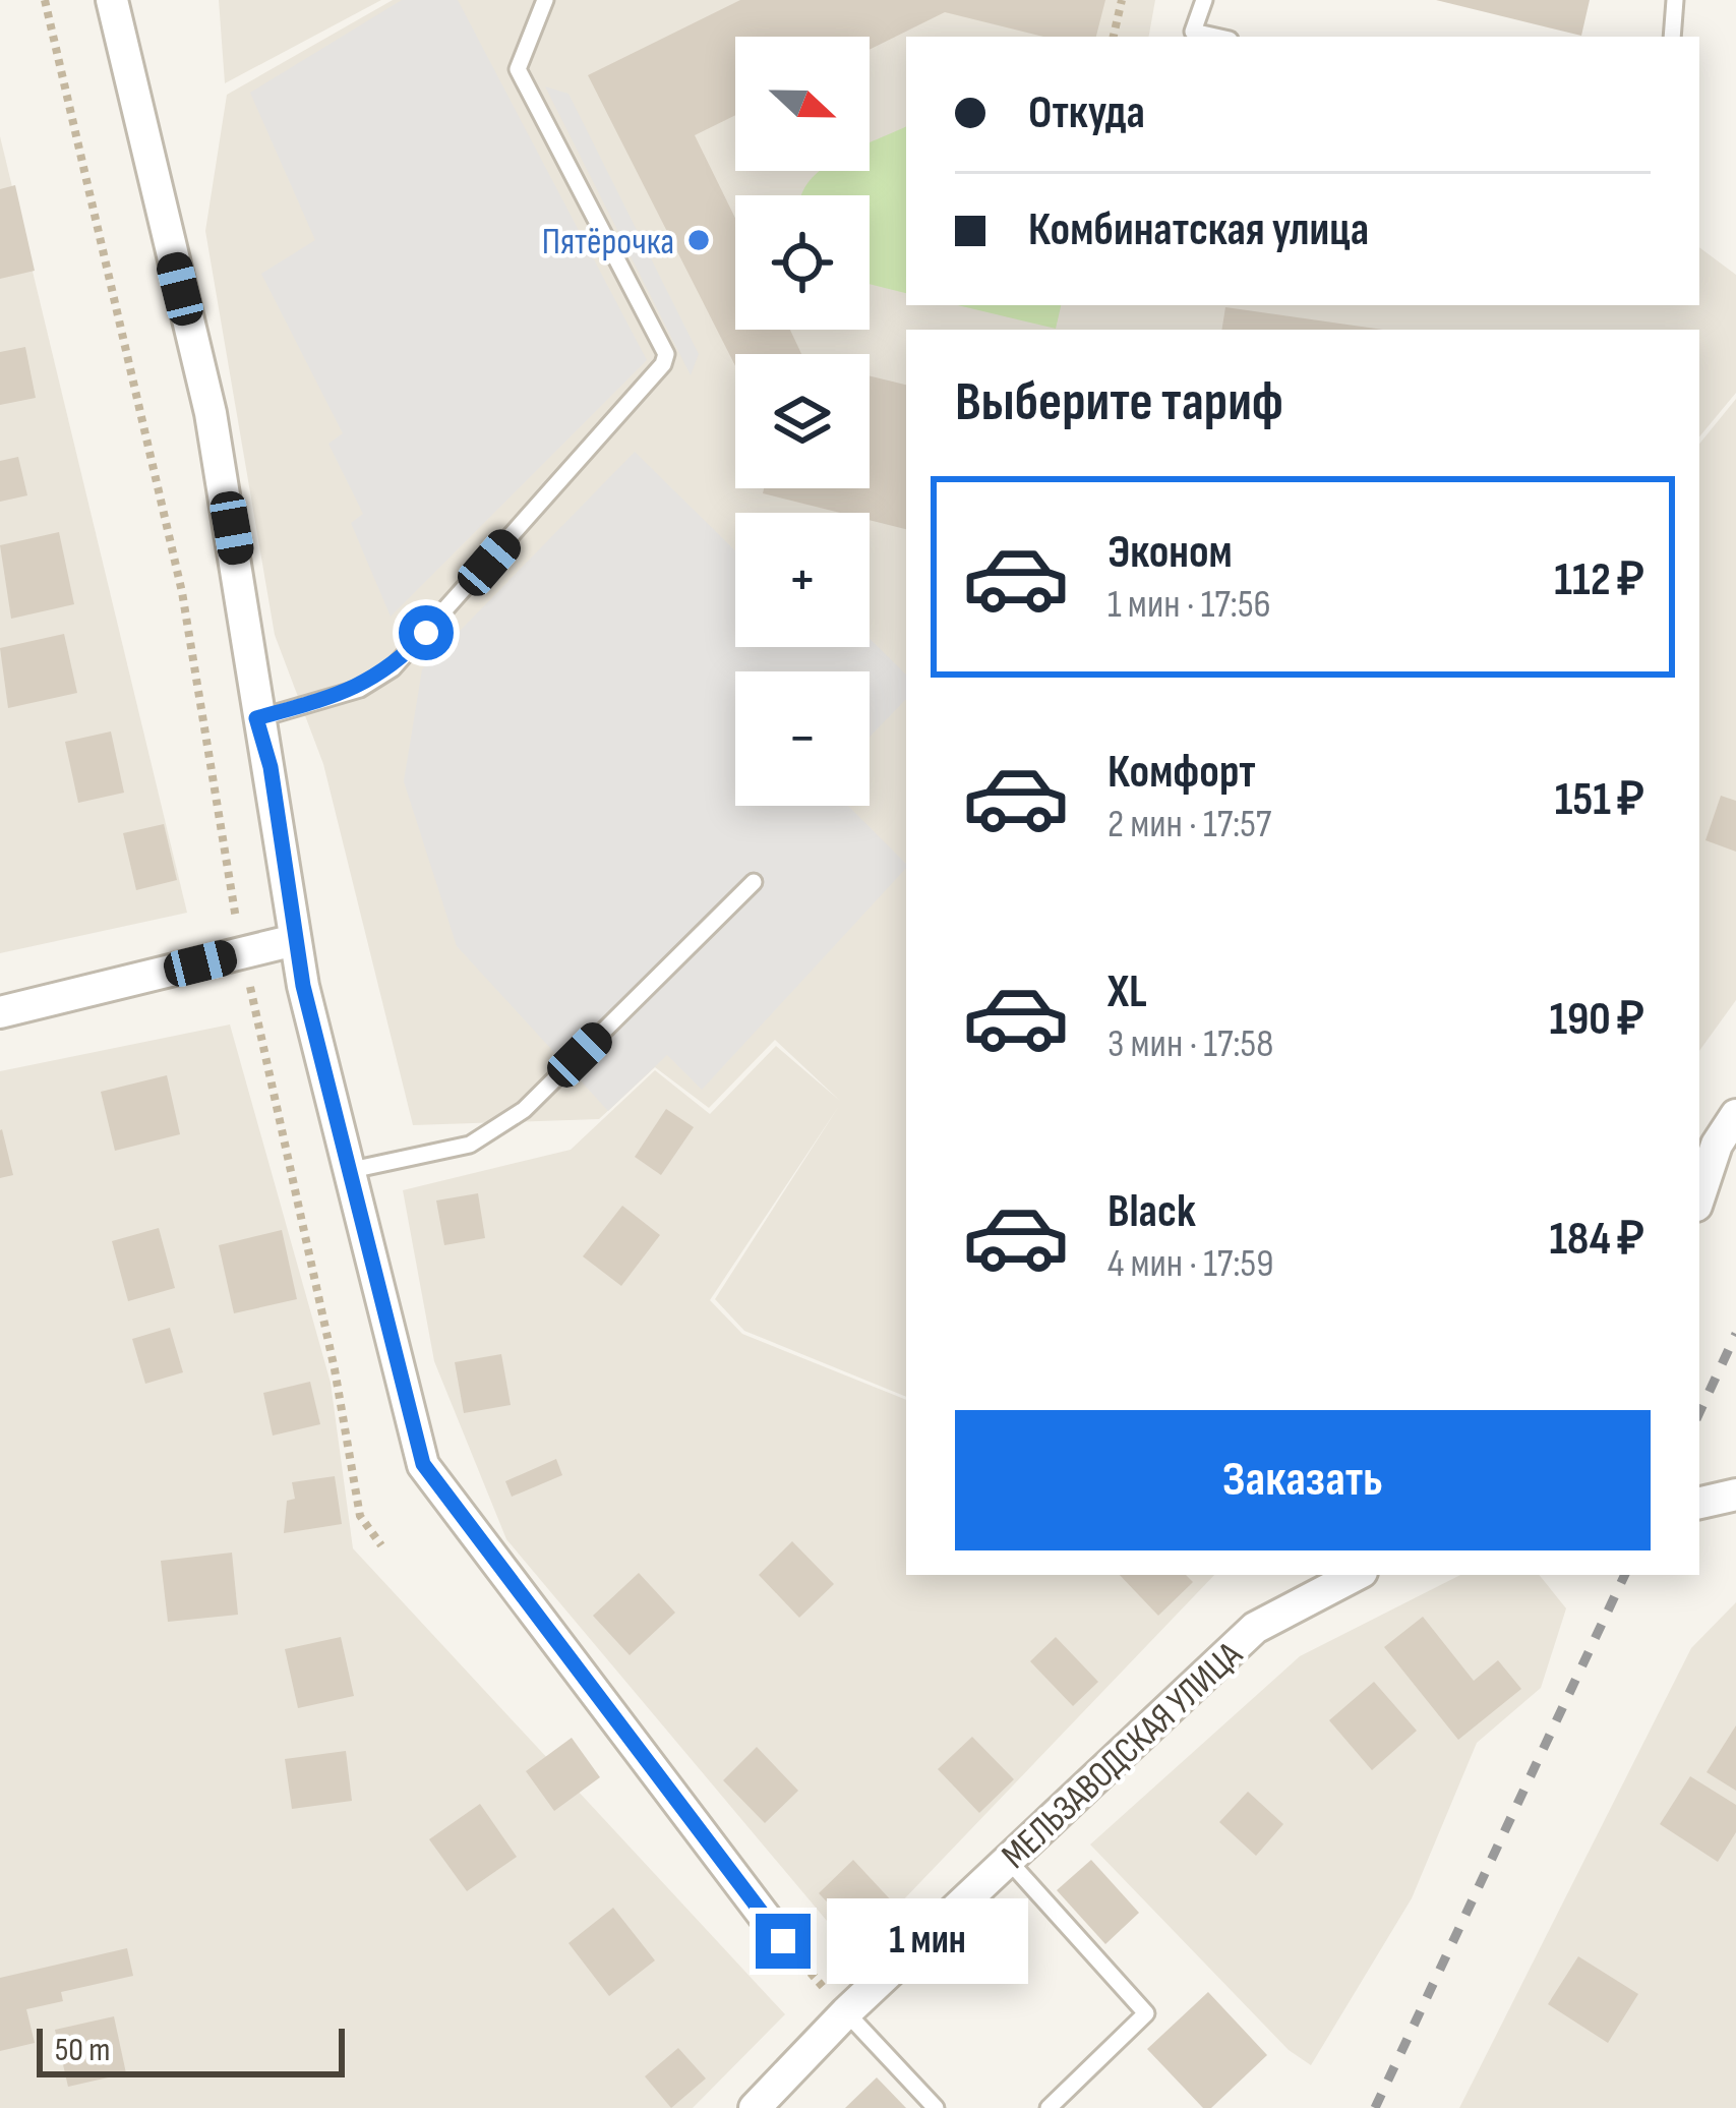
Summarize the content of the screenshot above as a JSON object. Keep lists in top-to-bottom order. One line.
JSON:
{"streets":{"street":["МЕЛЬЗАВОДСКАЯ УЛИЦА"]},"places":["Пятёрочка"],"scale_bar":"50 m","north":"right","page":{"map_buttons":["+","−"],"banner":["Откуда","Комбинатская улица"],"heading":"Выберите тариф","list":[{"name":"Эконом","note":"1 мин · 17:56","value":"112 ₽"},{"name":"Комфорт","note":"2 мин · 17:57","value":"151 ₽"},{"name":"XL","note":"3 мин · 17:58","value":"190 ₽"},{"name":"Black","note":"4 мин · 17:59","value":"184 ₽"}],"buttons":"Заказать","bubble":"1 мин","scale":"50 m"}}
